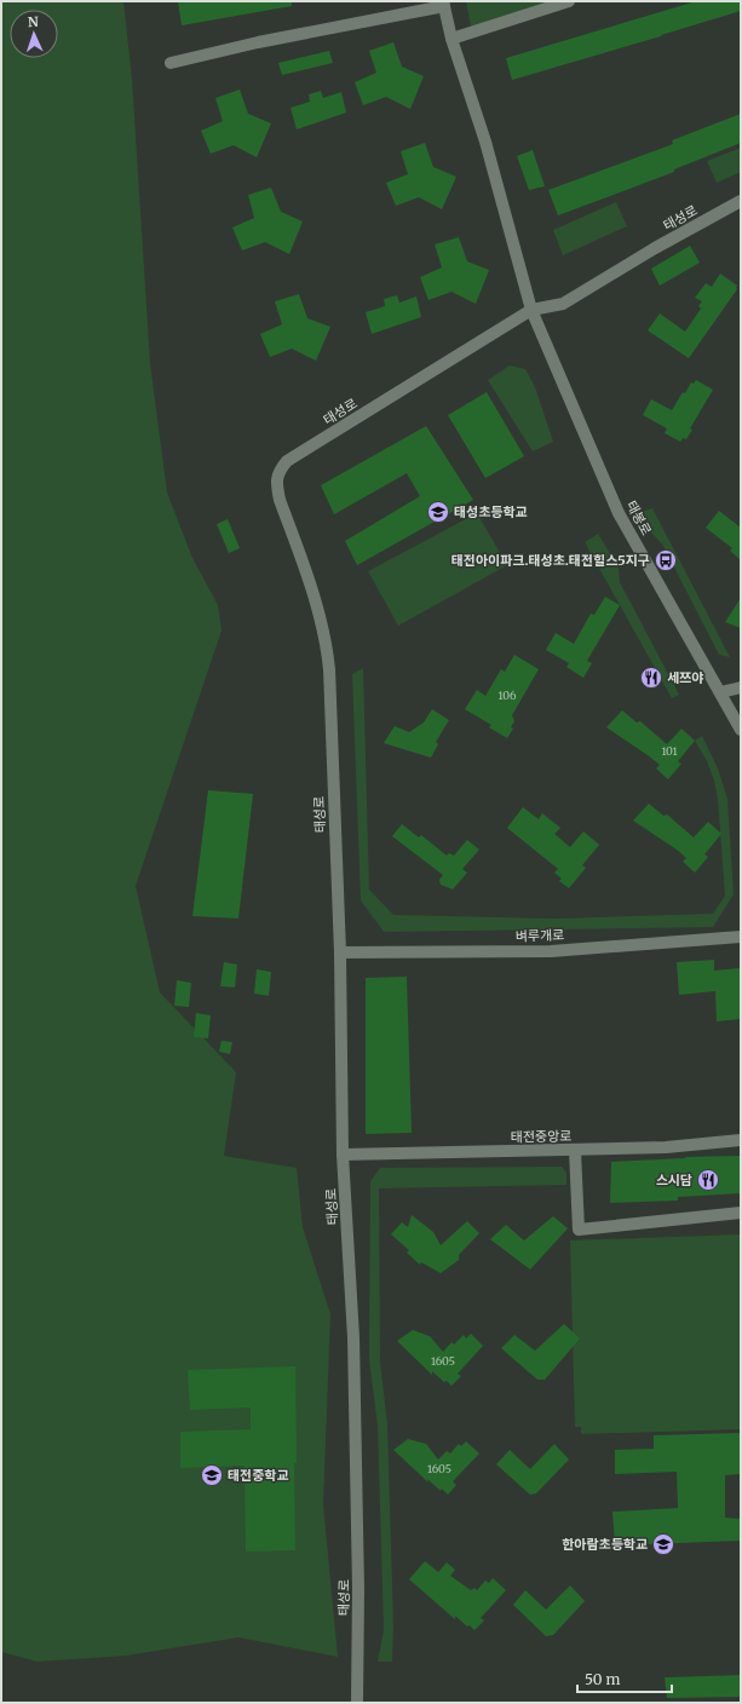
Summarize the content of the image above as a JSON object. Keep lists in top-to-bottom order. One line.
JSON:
{"streets":{"street":["태성로","태봉로","벼루개로","태전중앙로"]},"crossings":[["태성로","태봉로"],["태성로","벼루개로"],["태성로","태전중앙로"]],"places":{"school or university":["태성초등학교","태전중학교","한아람초등학교"],"bus stop":["태전아이파크.태성초.태전힐스5지구"],"restaurant":["세쯔야","스시담"]},"house_numbers":["106","101","1605","1605"],"scale_bar":"50 m","north":"top"}
